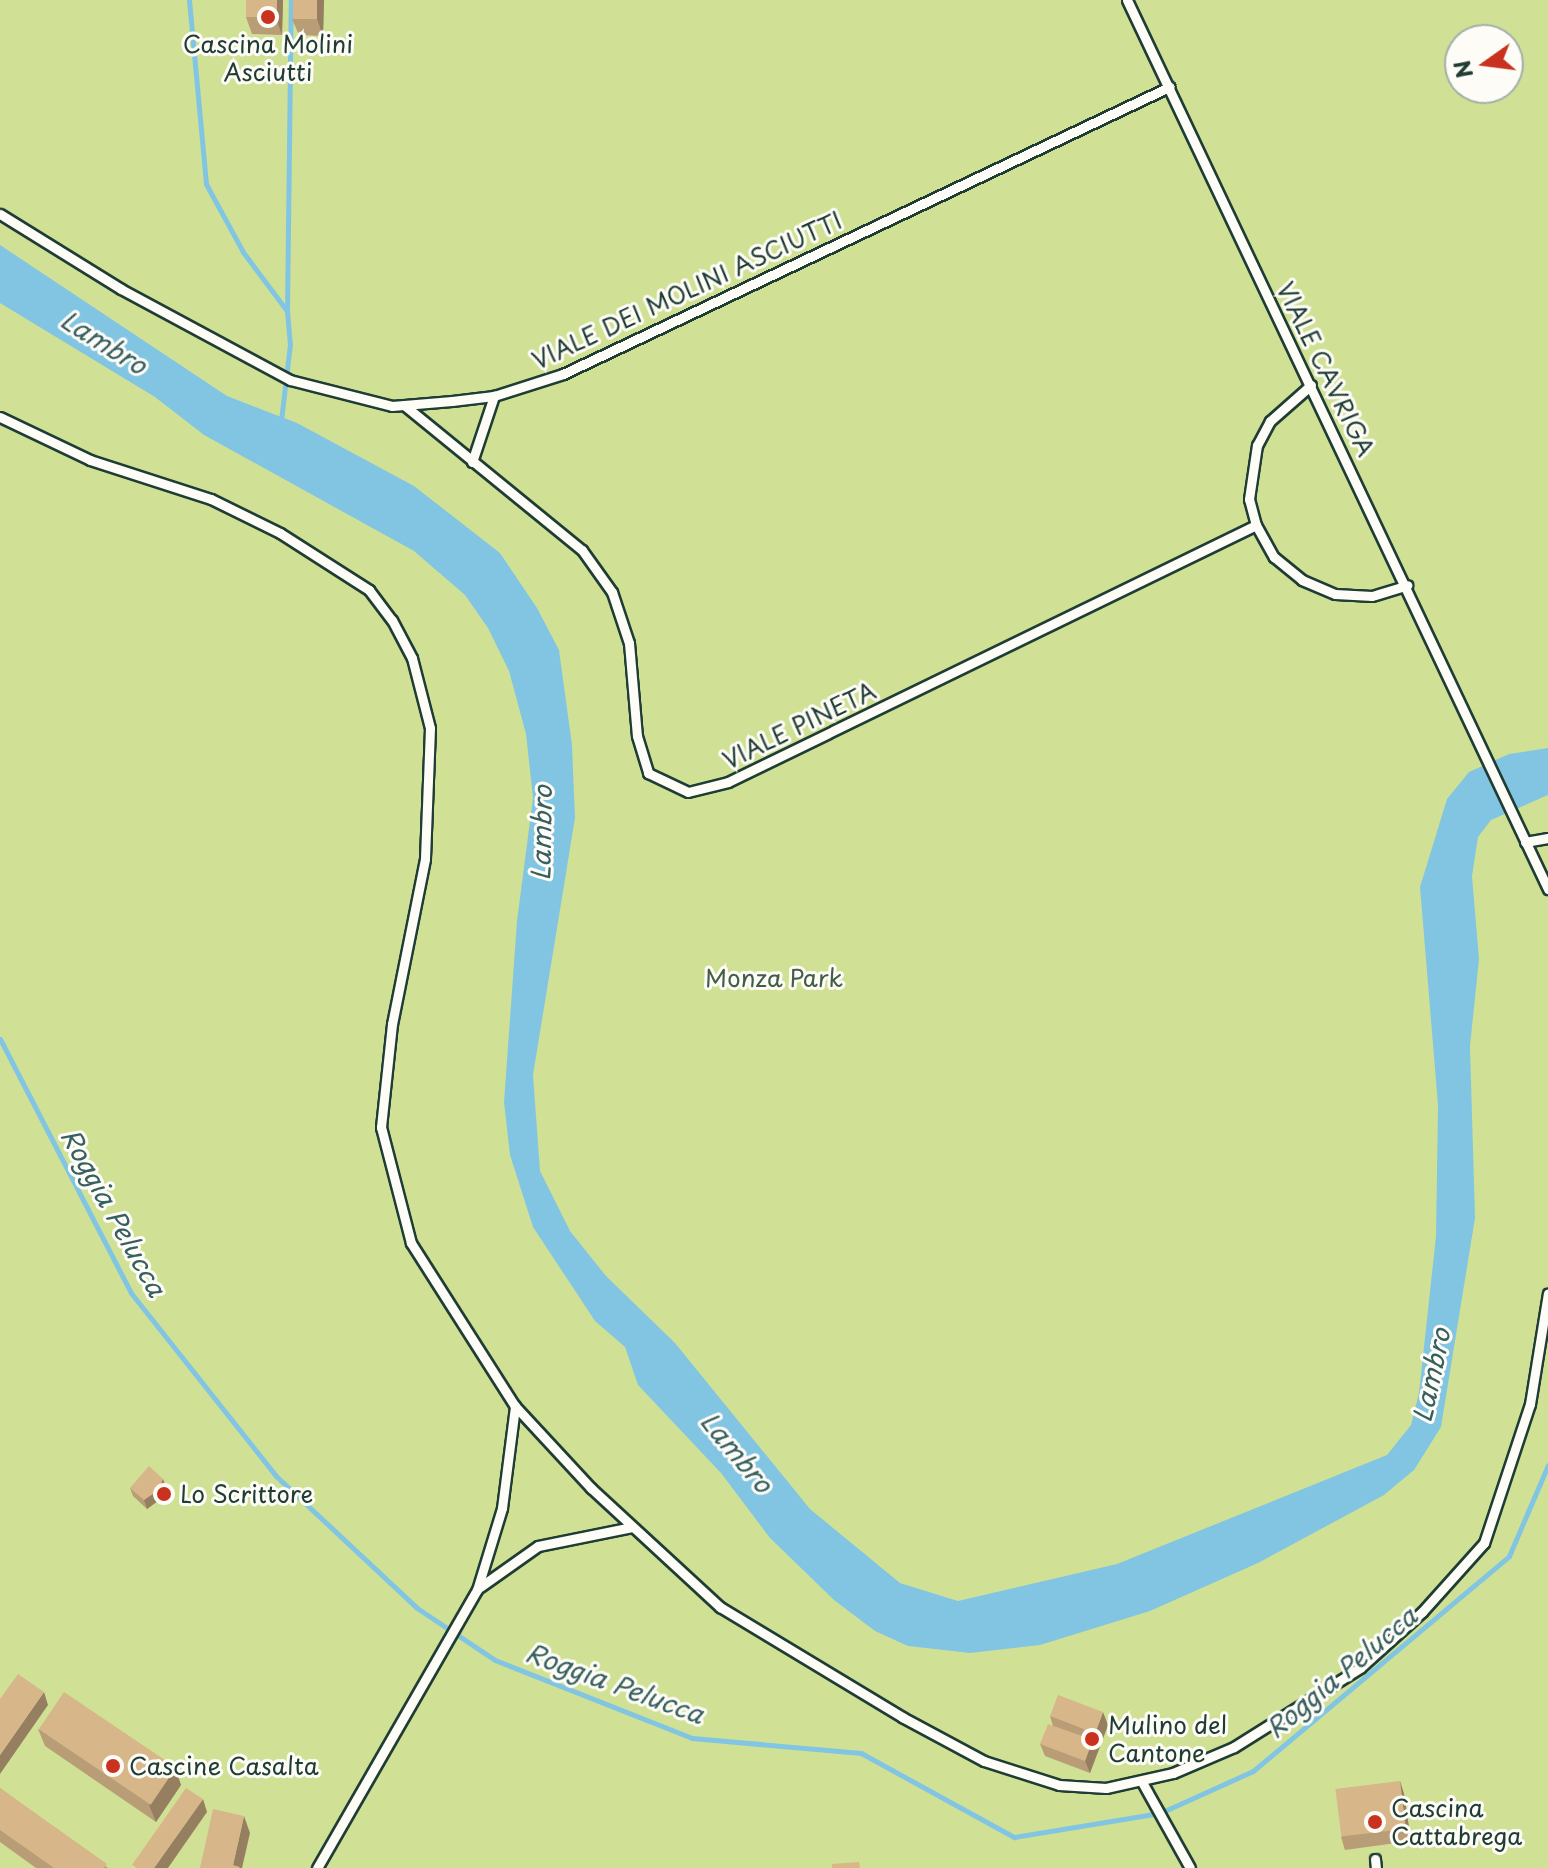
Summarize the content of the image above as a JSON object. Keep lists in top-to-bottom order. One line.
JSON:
{"streets":{"lane":["VIALE DEI MOLINI ASCIUTTI","VIALE CAVRIGA","VIALE PINETA"]},"crossings":[["VIALE DEI MOLINI ASCIUTTI","VIALE CAVRIGA"],["VIALE DEI MOLINI ASCIUTTI","VIALE PINETA"]],"water":["Lambro","Roggia Pelucca"],"parks":["Monza Park"],"places":["Cascina Molini Asciutti","Lo Scrittore","Mulino del Cantone","Cascine Casalta","Cascina Cattabrega"],"north":"left"}
